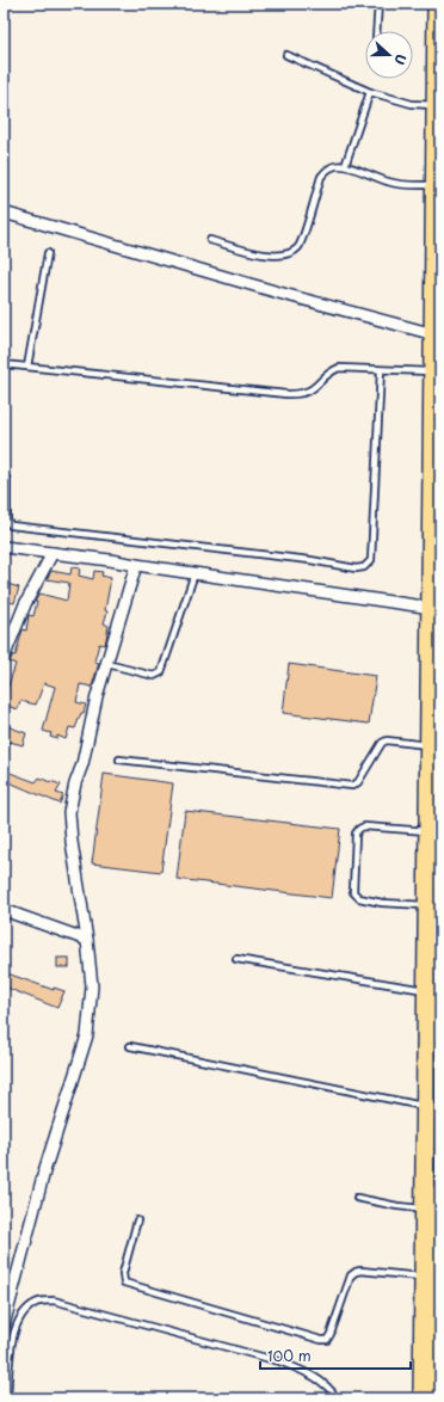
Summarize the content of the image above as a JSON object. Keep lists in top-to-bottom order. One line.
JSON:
{"scale_bar":"100 m","north":"right"}
